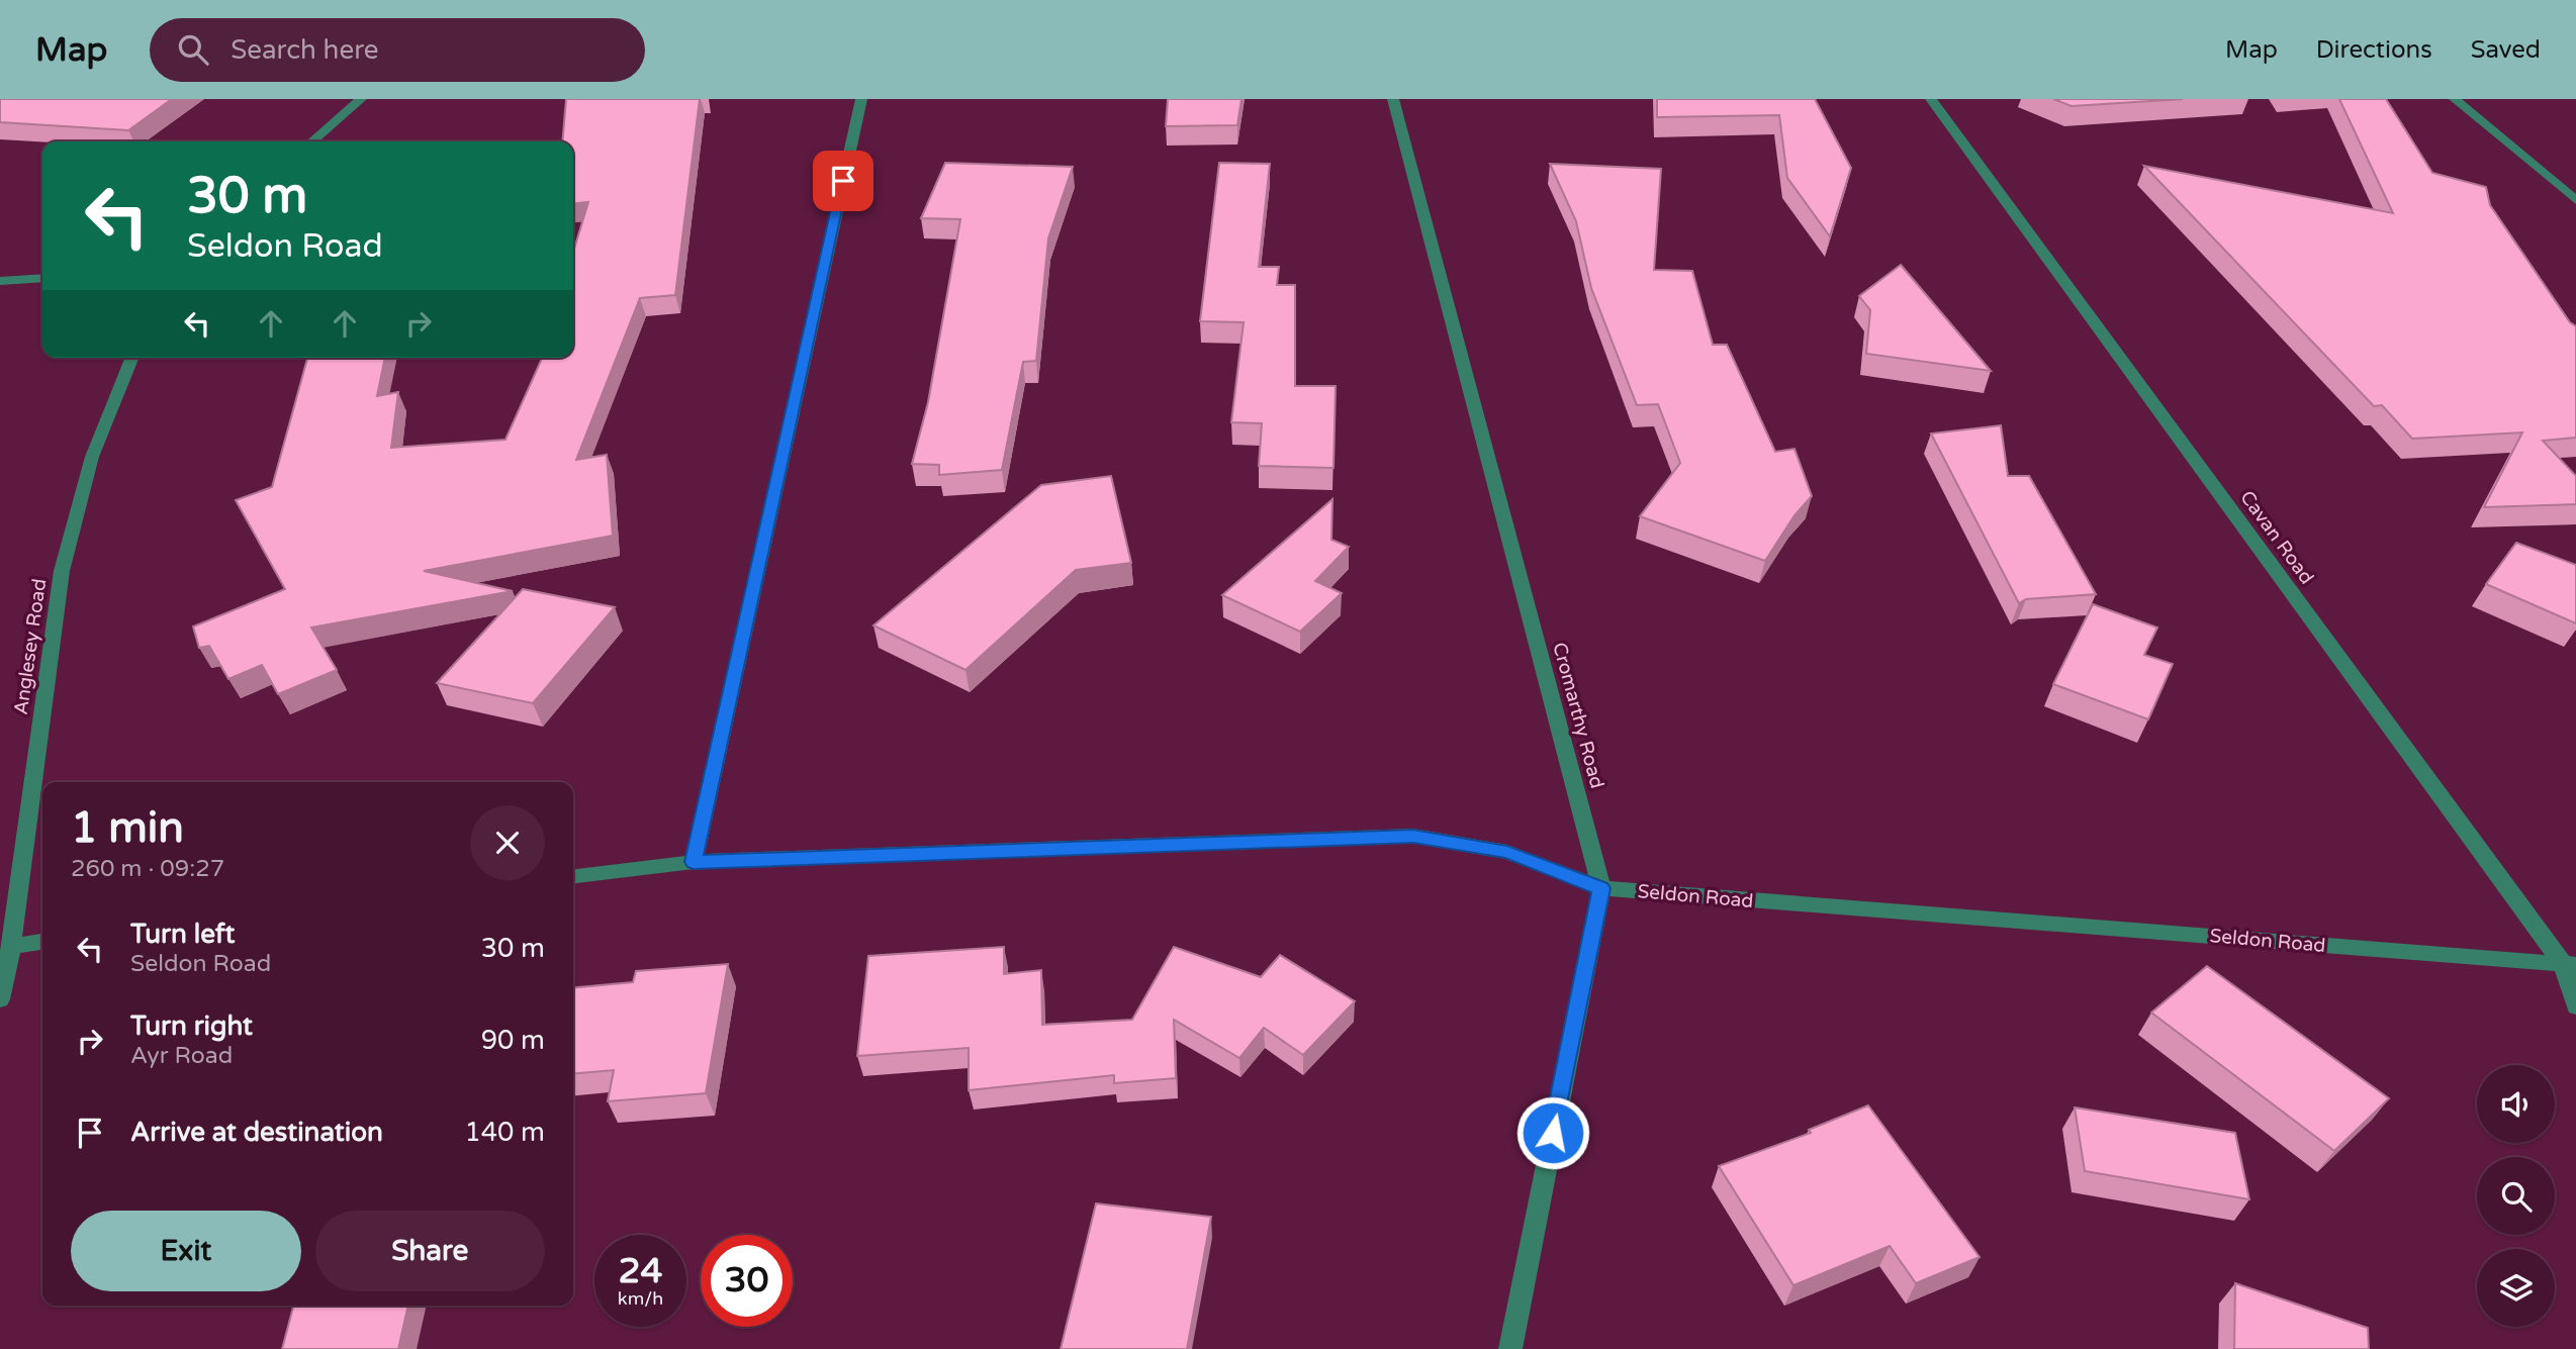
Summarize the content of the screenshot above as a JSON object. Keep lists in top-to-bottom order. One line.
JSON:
{"streets":{"street":["Cavan Road","Anglesey Road","Cromarthy Road","Seldon Road"]},"crossings":[["Cavan Road","Seldon Road"],["Cromarthy Road","Seldon Road"]],"page":{"header":"Map","search":"Search here","nav":["Map","Directions","Saved"],"turn":["30 m","Seldon Road"],"heading":["1 min","260 m · 09:27"],"list":[{"name":"Turn left","note":"Seldon Road","value":"30 m"},{"name":"Turn right","note":"Ayr Road","value":"90 m"},{"name":"Arrive at destination","value":"140 m"}],"buttons":["Exit","Share"],"speed":"24 km/h","limit":"30"}}
